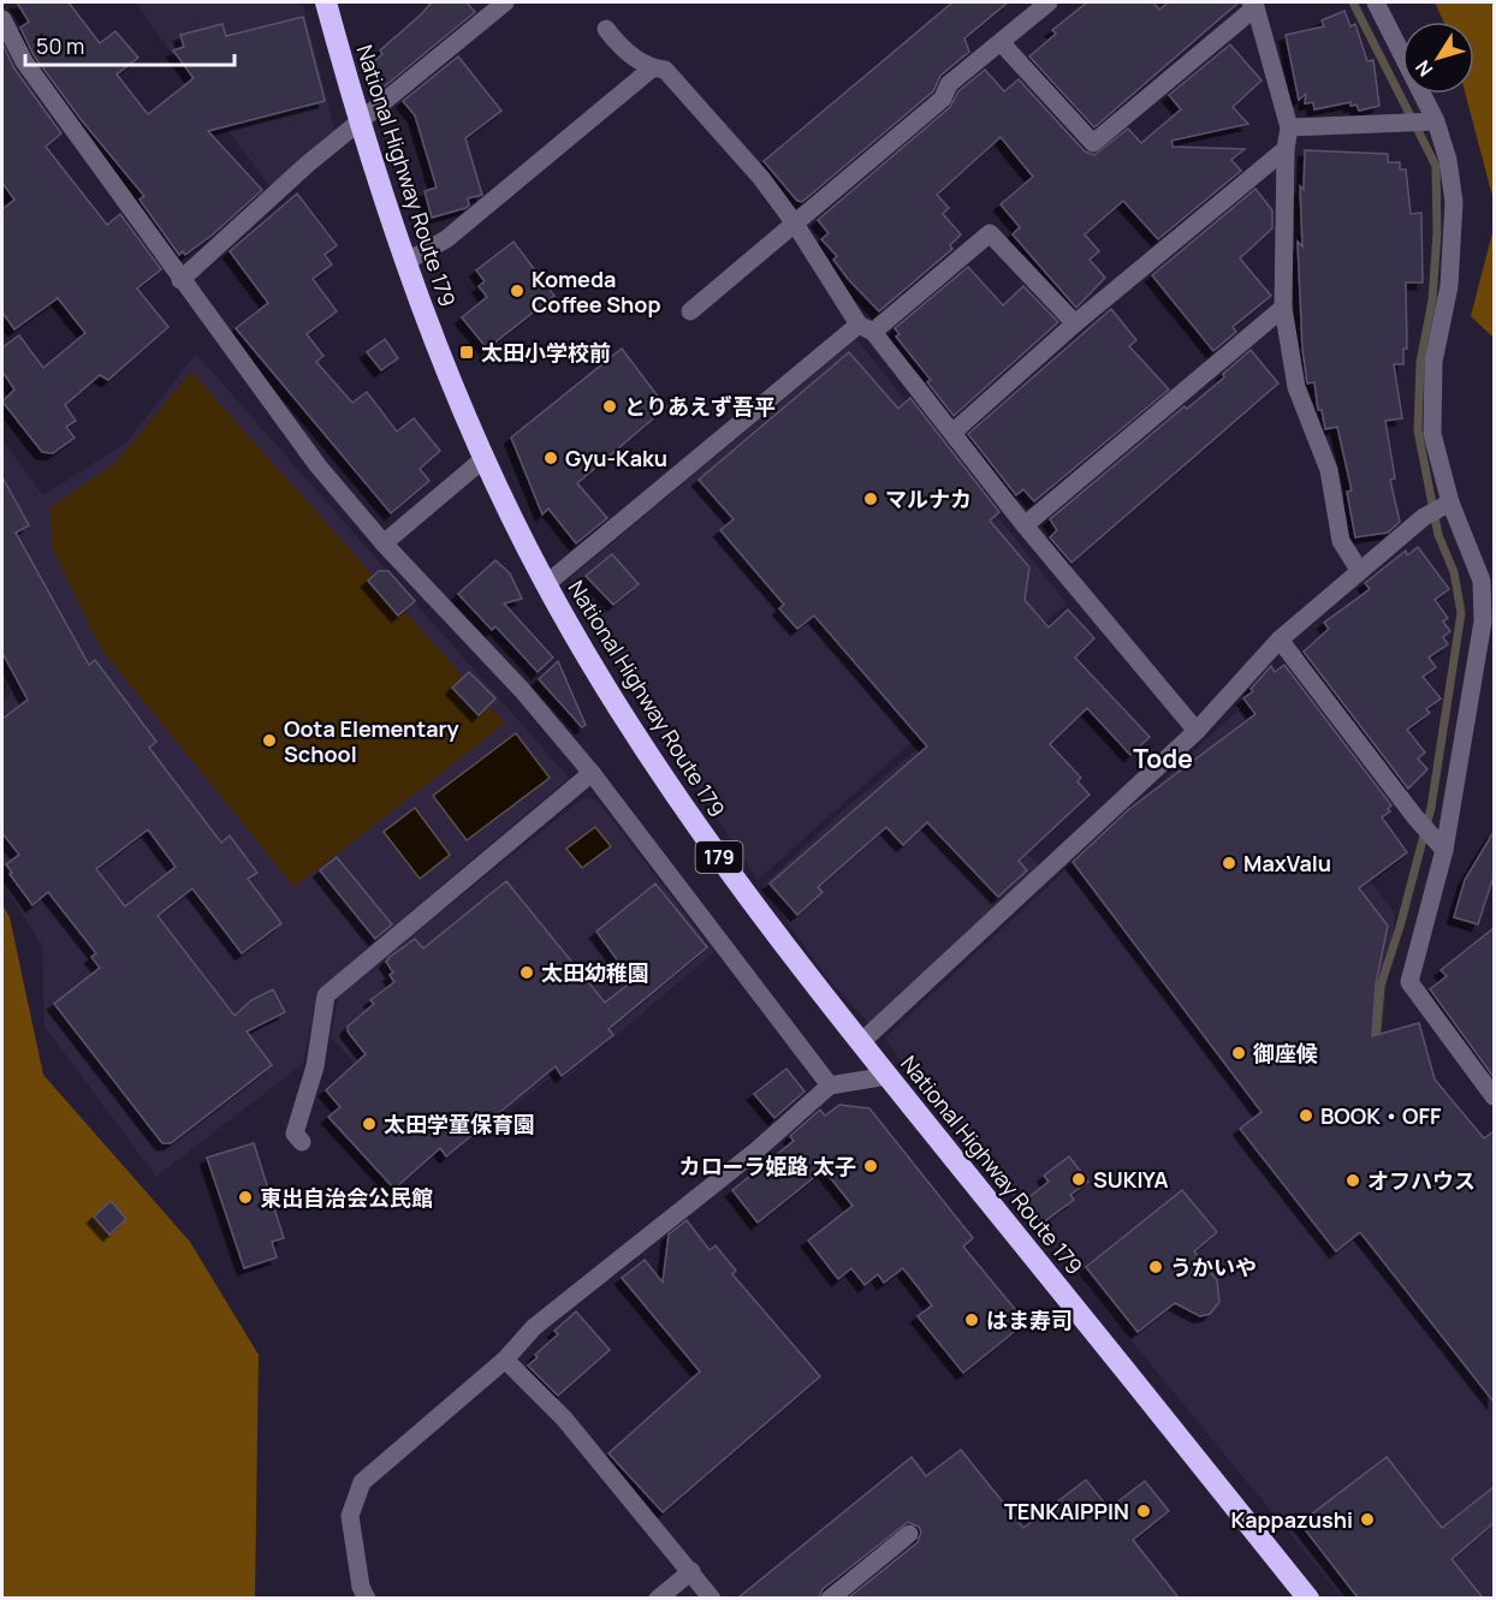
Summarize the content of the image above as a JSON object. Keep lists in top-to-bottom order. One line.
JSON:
{"streets":{"highway":["National Highway Route 179","179"]},"districts":["Tode"],"places":{"other":["Komeda Coffee Shop","とりあえず吾平","Gyu-Kaku","マルナカ","Oota Elementary School","MaxValu","太田幼稚園","御座候","BOOK・OFF","太田学童保育園","カローラ姫路 太子","SUKIYA","オフハウス","東出自治会公民館","うかいや","はま寿司","TENKAIPPIN","Kappazushi"],"transit":["太田小学校前"]},"scale_bar":"50 m","north":"bottom left"}
